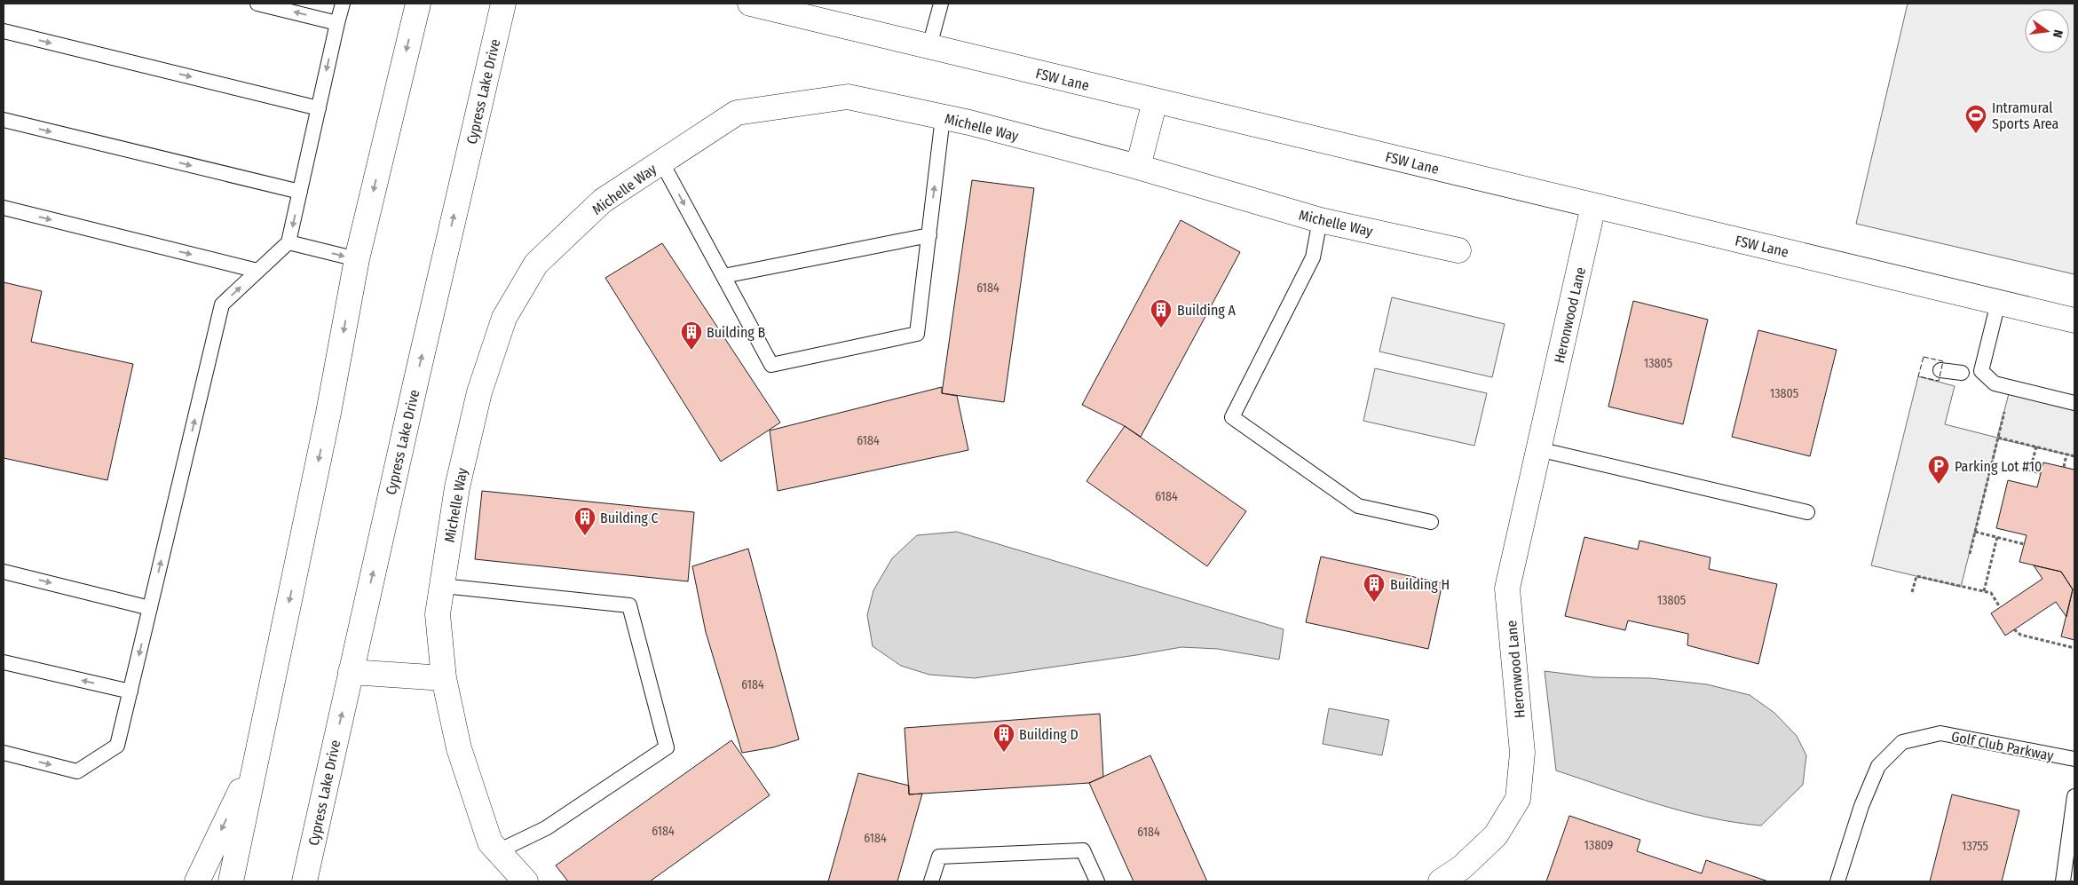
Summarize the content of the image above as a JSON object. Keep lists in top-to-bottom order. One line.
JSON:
{"streets":{"street":["FSW Lane","Cypress Lake Drive","Michelle Way","Heronwood Lane"],"lane":["Golf Club Parkway"]},"crossings":[["FSW Lane","Heronwood Lane"]],"places":{"sports":["Intramural Sports Area"],"building":["Building A","Building B","Building C","Building H","Building D"],"parking":["Parking Lot #10"]},"house_numbers":["6184","13805","13805","6184","6184","13805","6184","6184","6184","6184","13809","13755"],"north":"right"}
